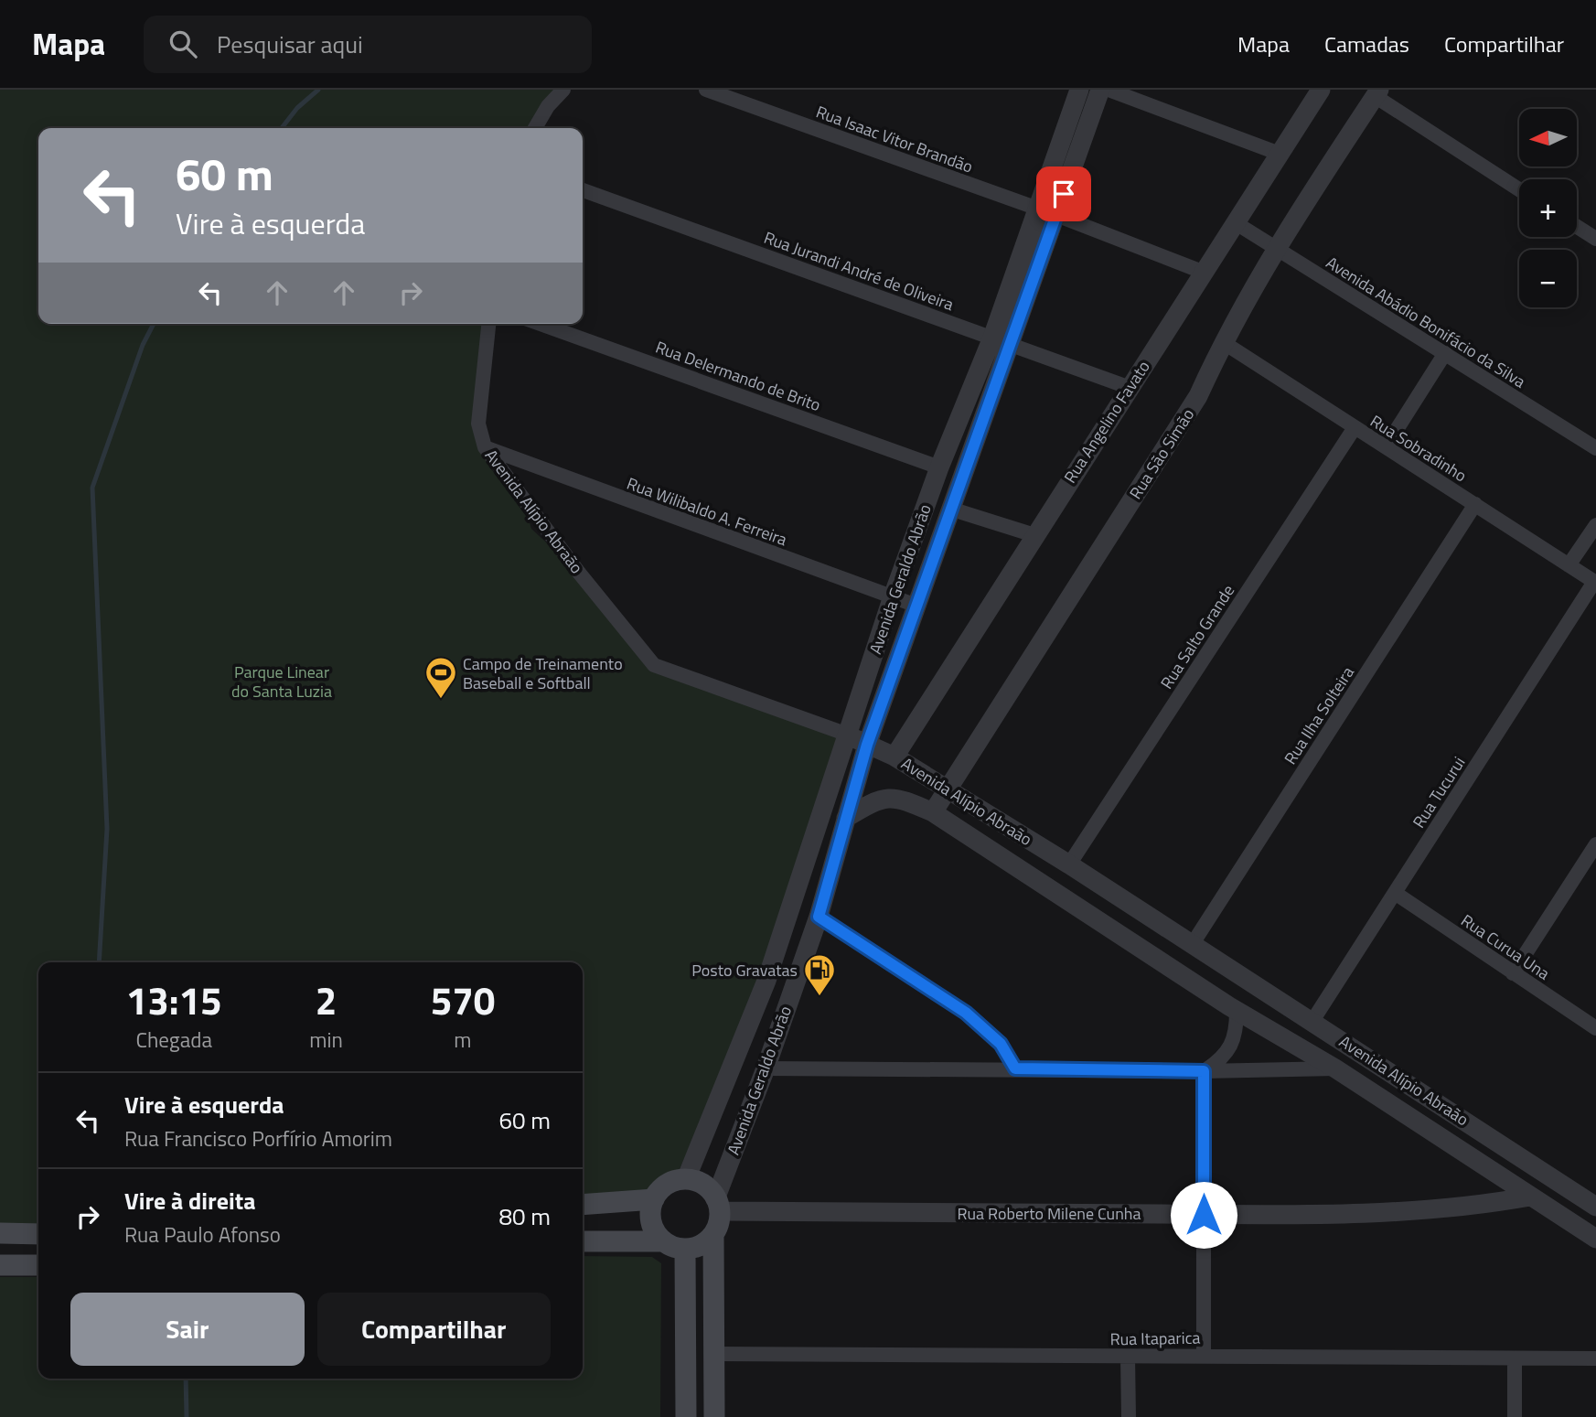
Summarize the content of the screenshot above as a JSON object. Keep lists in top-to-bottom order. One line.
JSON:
{"streets":{"main road":["Avenida Geraldo Abrão"],"street":["Rua Isaac Vitor Brandão","Rua Jurandi André de Oliveira","Avenida Abádio Bonifácio da Silva","Rua Delermando de Brito","Rua Angelino Favato","Rua Sobradinho","Rua São Simão","Avenida Alípio Abraão","Rua Wilibaldo A. Ferreira","Rua Salto Grande","Rua Ilha Solteira","Rua Tucurui","Rua Curua Una","Rua Roberto Milene Cunha","Rua Itaparica"]},"crossings":[["Rua Isaac Vitor Brandão","Avenida Geraldo Abrão"],["Rua Jurandi André de Oliveira","Rua Angelino Favato"],["Rua Jurandi André de Oliveira","Avenida Geraldo Abrão"],["Avenida Abádio Bonifácio da Silva","Rua Angelino Favato"],["Avenida Abádio Bonifácio da Silva","Rua São Simão"],["Rua Delermando de Brito","Avenida Geraldo Abrão"],["Rua Angelino Favato","Avenida Alípio Abraão"],["Rua Sobradinho","Rua São Simão"],["Rua Sobradinho","Rua Salto Grande"],["Rua Sobradinho","Rua Ilha Solteira"],["Rua Sobradinho","Rua Tucurui"],["Rua São Simão","Avenida Alípio Abraão"],["Avenida Alípio Abraão","Rua Wilibaldo A. Ferreira"],["Avenida Alípio Abraão","Avenida Geraldo Abrão"],["Avenida Alípio Abraão","Rua Salto Grande"],["Avenida Alípio Abraão","Rua Ilha Solteira"],["Avenida Alípio Abraão","Rua Tucurui"],["Avenida Alípio Abraão","Rua Roberto Milene Cunha"],["Rua Wilibaldo A. Ferreira","Avenida Geraldo Abrão"],["Avenida Geraldo Abrão","Rua Roberto Milene Cunha"],["Avenida Geraldo Abrão","Rua Itaparica"],["Rua Tucurui","Rua Curua Una"]],"parks":["Parque Linear do Santa Luzia"],"places":{"sports":["Campo de Treinamento Baseball e Softball"],"fuel station":["Posto Gravatas"]},"north":"left","page":{"header":"Mapa","search":"Pesquisar aqui","nav":["Mapa","Camadas","Compartilhar"],"map_buttons":["+","−"],"turn":["60 m","Vire à esquerda"],"eta":["13:15","Chegada","2","min","570","m"],"list":[{"name":"Vire à esquerda","note":"Rua Francisco Porfírio Amorim","value":"60 m"},{"name":"Vire à direita","note":"Rua Paulo Afonso","value":"80 m"}],"buttons":["Sair","Compartilhar"]}}
